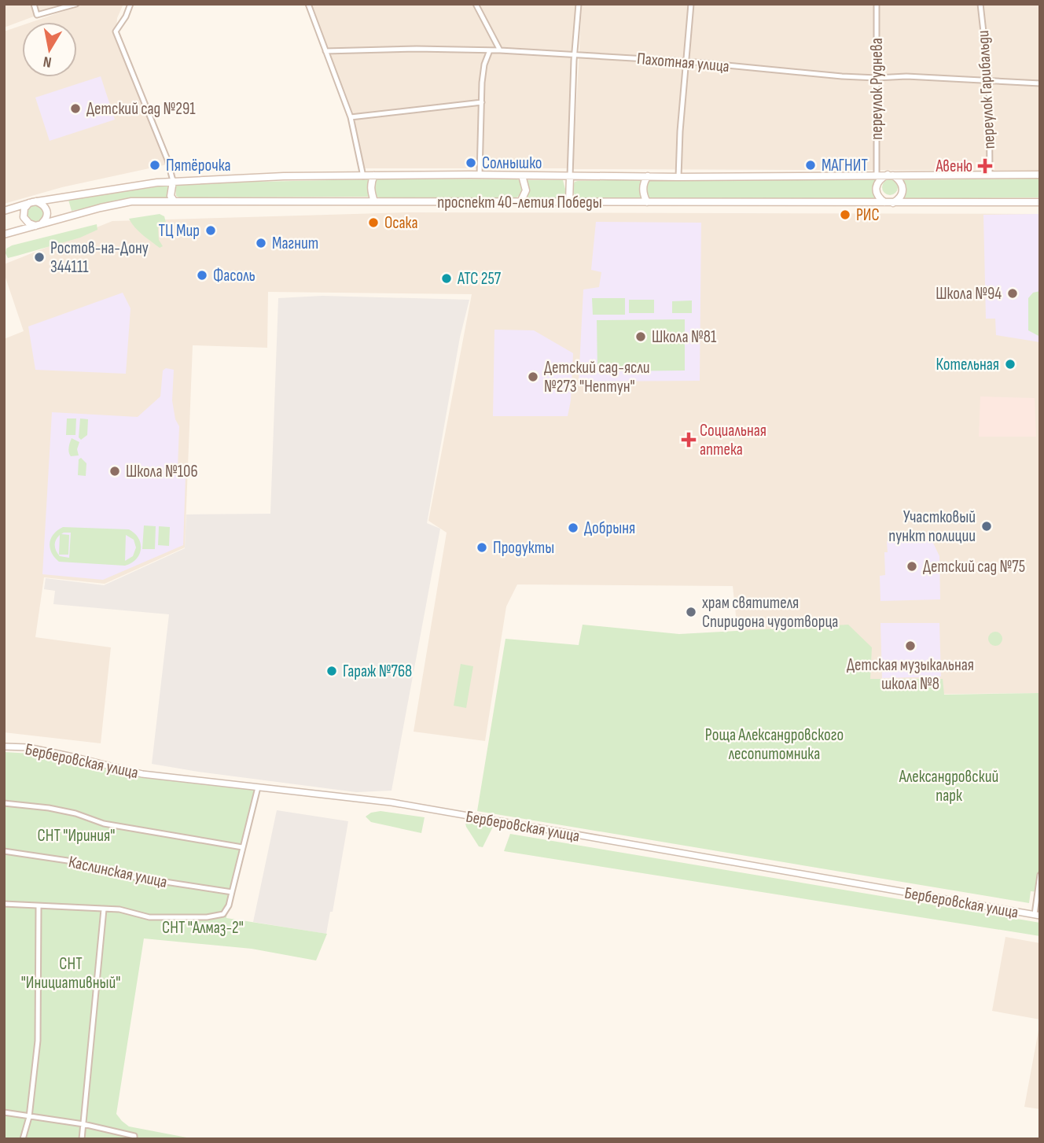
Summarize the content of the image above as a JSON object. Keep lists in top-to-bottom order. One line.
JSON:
{"streets":{"main road":["проспект 40-летия Победы"],"street":["Пахотная улица","переулок Руднева","переулок Гарибальди","Берберовская улица","Каслинская улица"]},"crossings":[["Пахотная улица","переулок Руднева"],["Пахотная улица","переулок Гарибальди"],["переулок Руднева","проспект 40-летия Победы"],["переулок Гарибальди","проспект 40-летия Победы"]],"parks":["Роща Александровского лесопитомника","Александровский парк","СНТ \"Ириния\"","СНТ \"Алмаз-2\"","СНТ \"Инициативный\""],"places":{"other":["Детский сад №291","Солнышко","Пятёрочка","МАГНИТ","РИС","Осака","ТЦ Мир","Магнит","Ростов-на-Дону 344111","Фасоль","АТС 257","Школа №94","Школа №81","Котельная","Детский сад-ясли №273 \"Нептун\"","Школа №106","Участковый пункт полиции","Добрыня","Продукты","Детский сад №75","храм святителя Спиридона чудотворца","Детская музыкальная школа №8","Гараж №768"],"health":["Авеню","Социальная аптека"]},"north":"bottom"}
